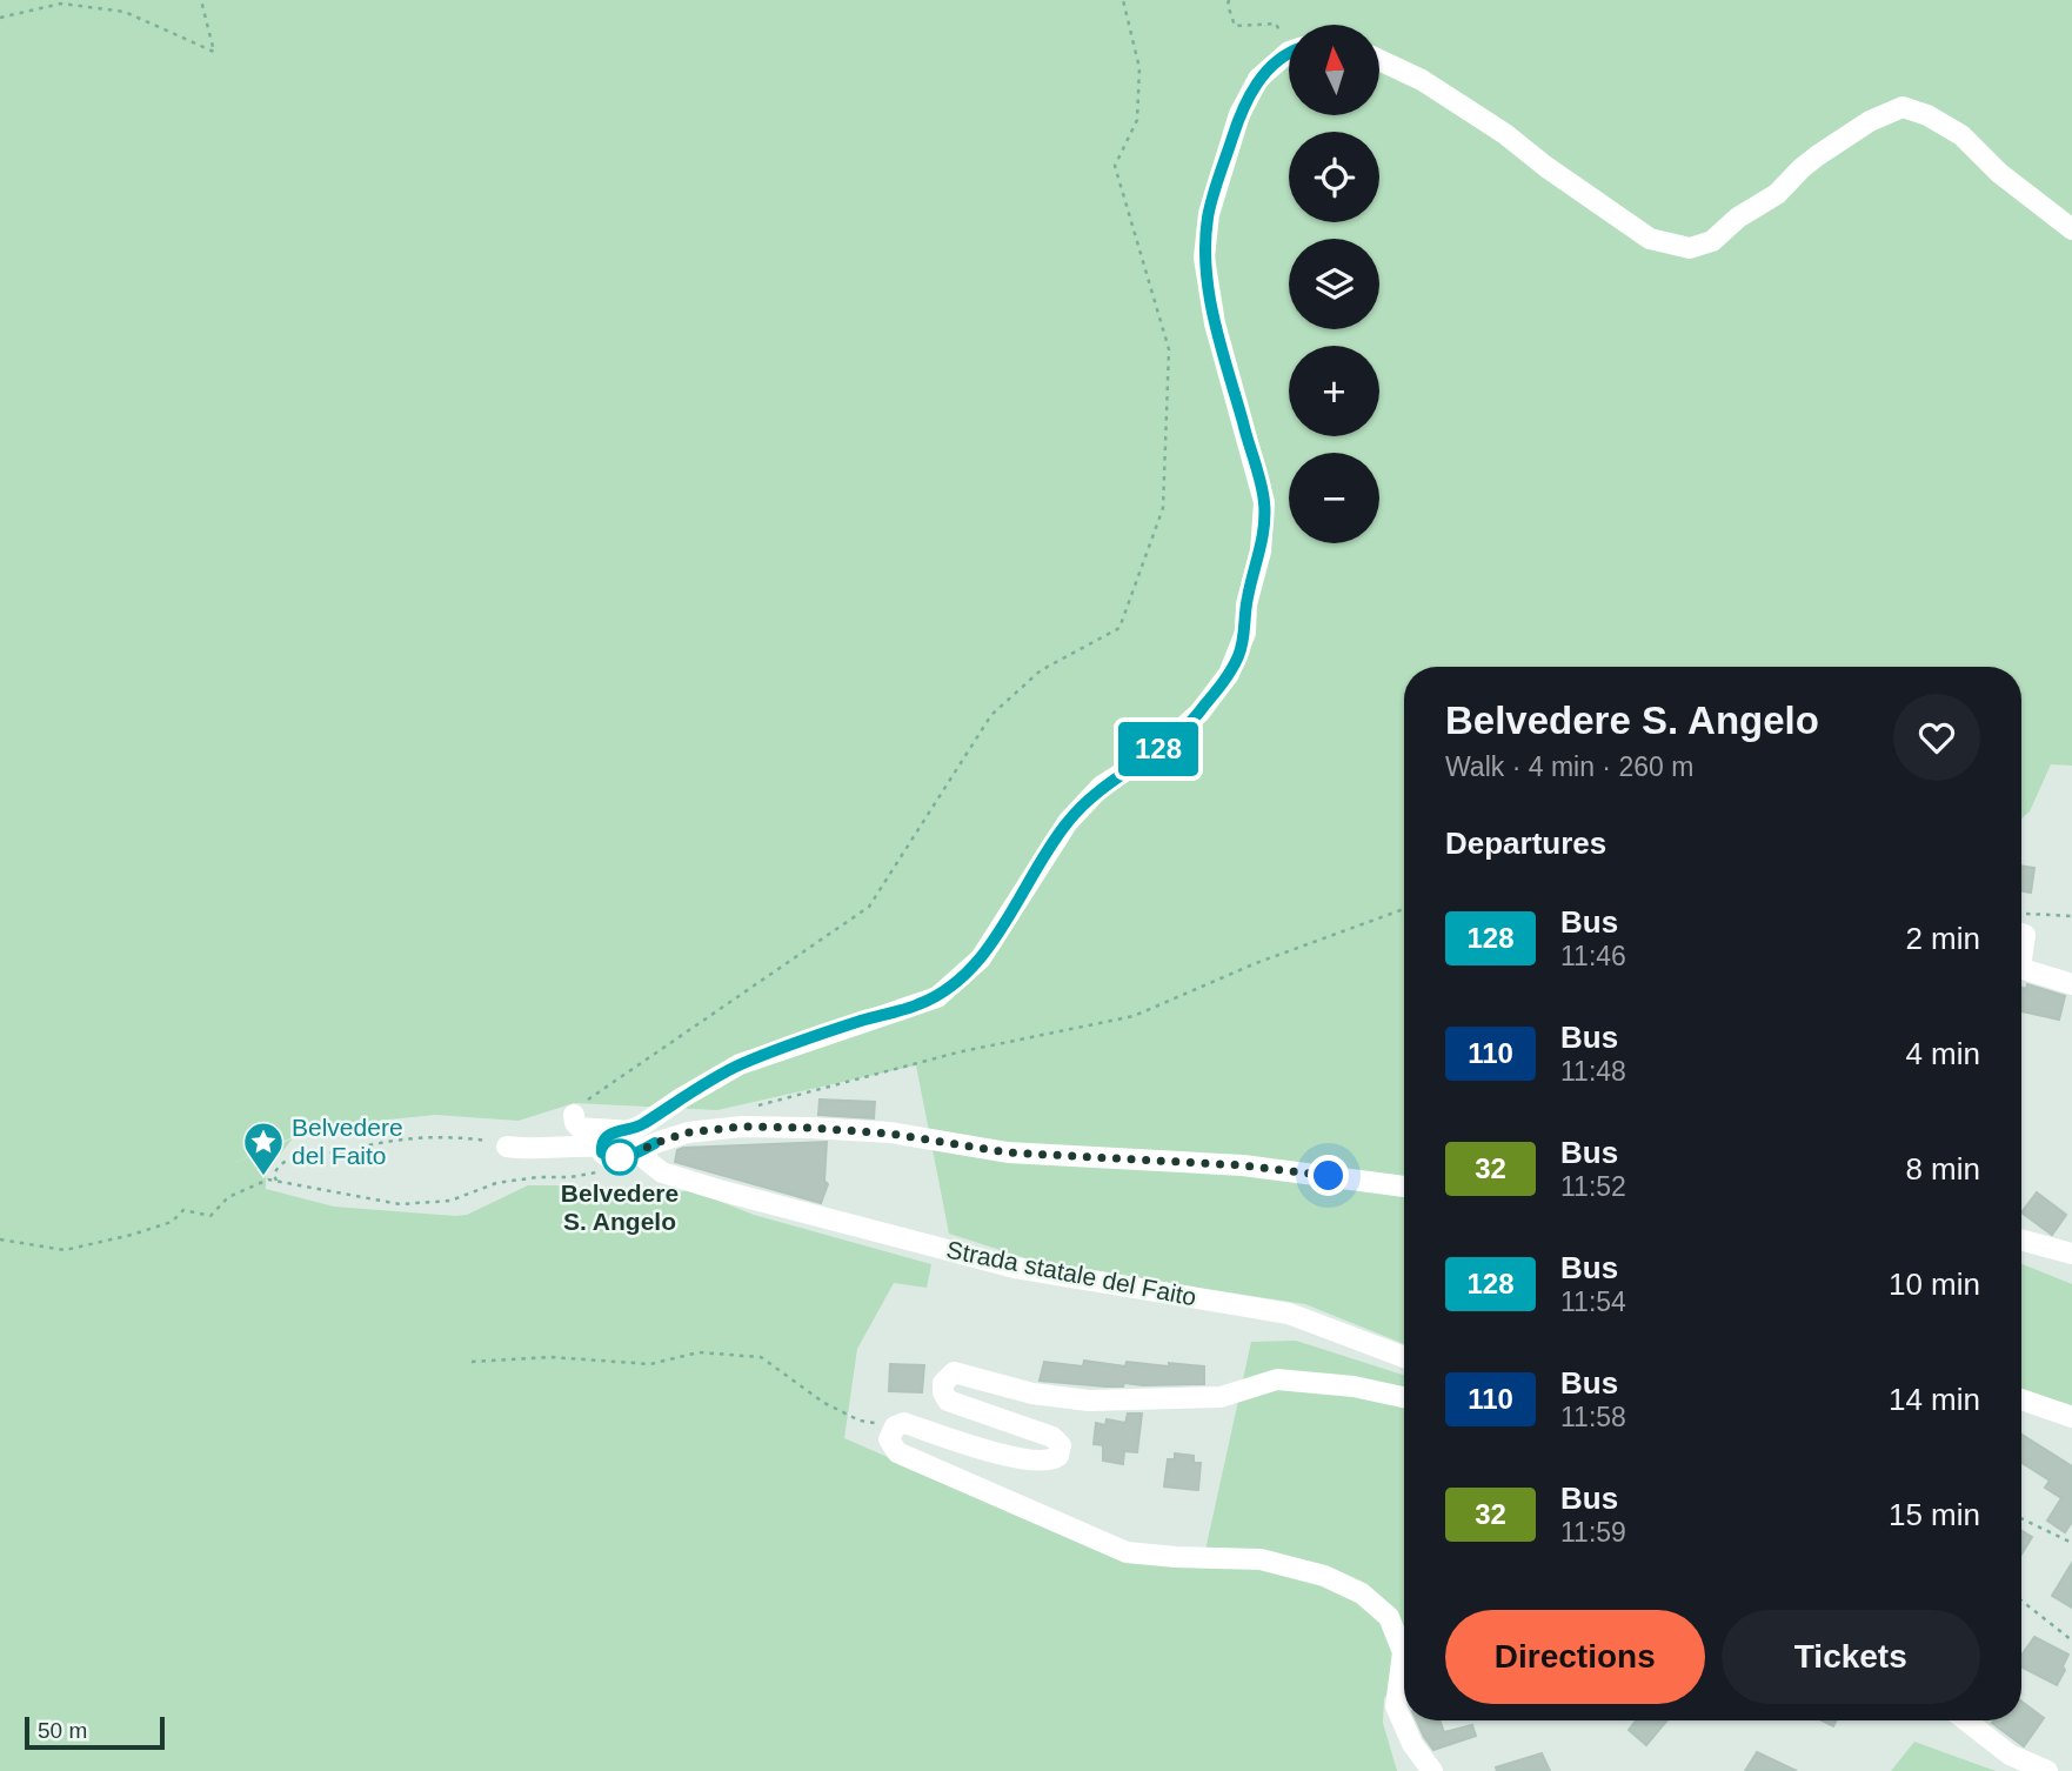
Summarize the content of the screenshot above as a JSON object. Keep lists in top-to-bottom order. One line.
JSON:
{"streets":{"street":["Strada statale del Faito"]},"places":{"other":["Belvedere S. Angelo"],"place":["Belvedere del Faito"]},"lines":["bus line 128"],"scale_bar":"50 m","north":"top","page":{"on_map":"128","map_buttons":["+","−"],"heading":[["Belvedere S. Angelo","Walk · 4 min · 260 m"],"Departures"],"list":[{"mark":"128","name":"Bus","note":"11:46","value":"2 min"},{"mark":"110","name":"Bus","note":"11:48","value":"4 min"},{"mark":"32","name":"Bus","note":"11:52","value":"8 min"},{"mark":"128","name":"Bus","note":"11:54","value":"10 min"},{"mark":"110","name":"Bus","note":"11:58","value":"14 min"},{"mark":"32","name":"Bus","note":"11:59","value":"15 min"}],"buttons":["Directions","Tickets"],"scale":"50 m"}}
